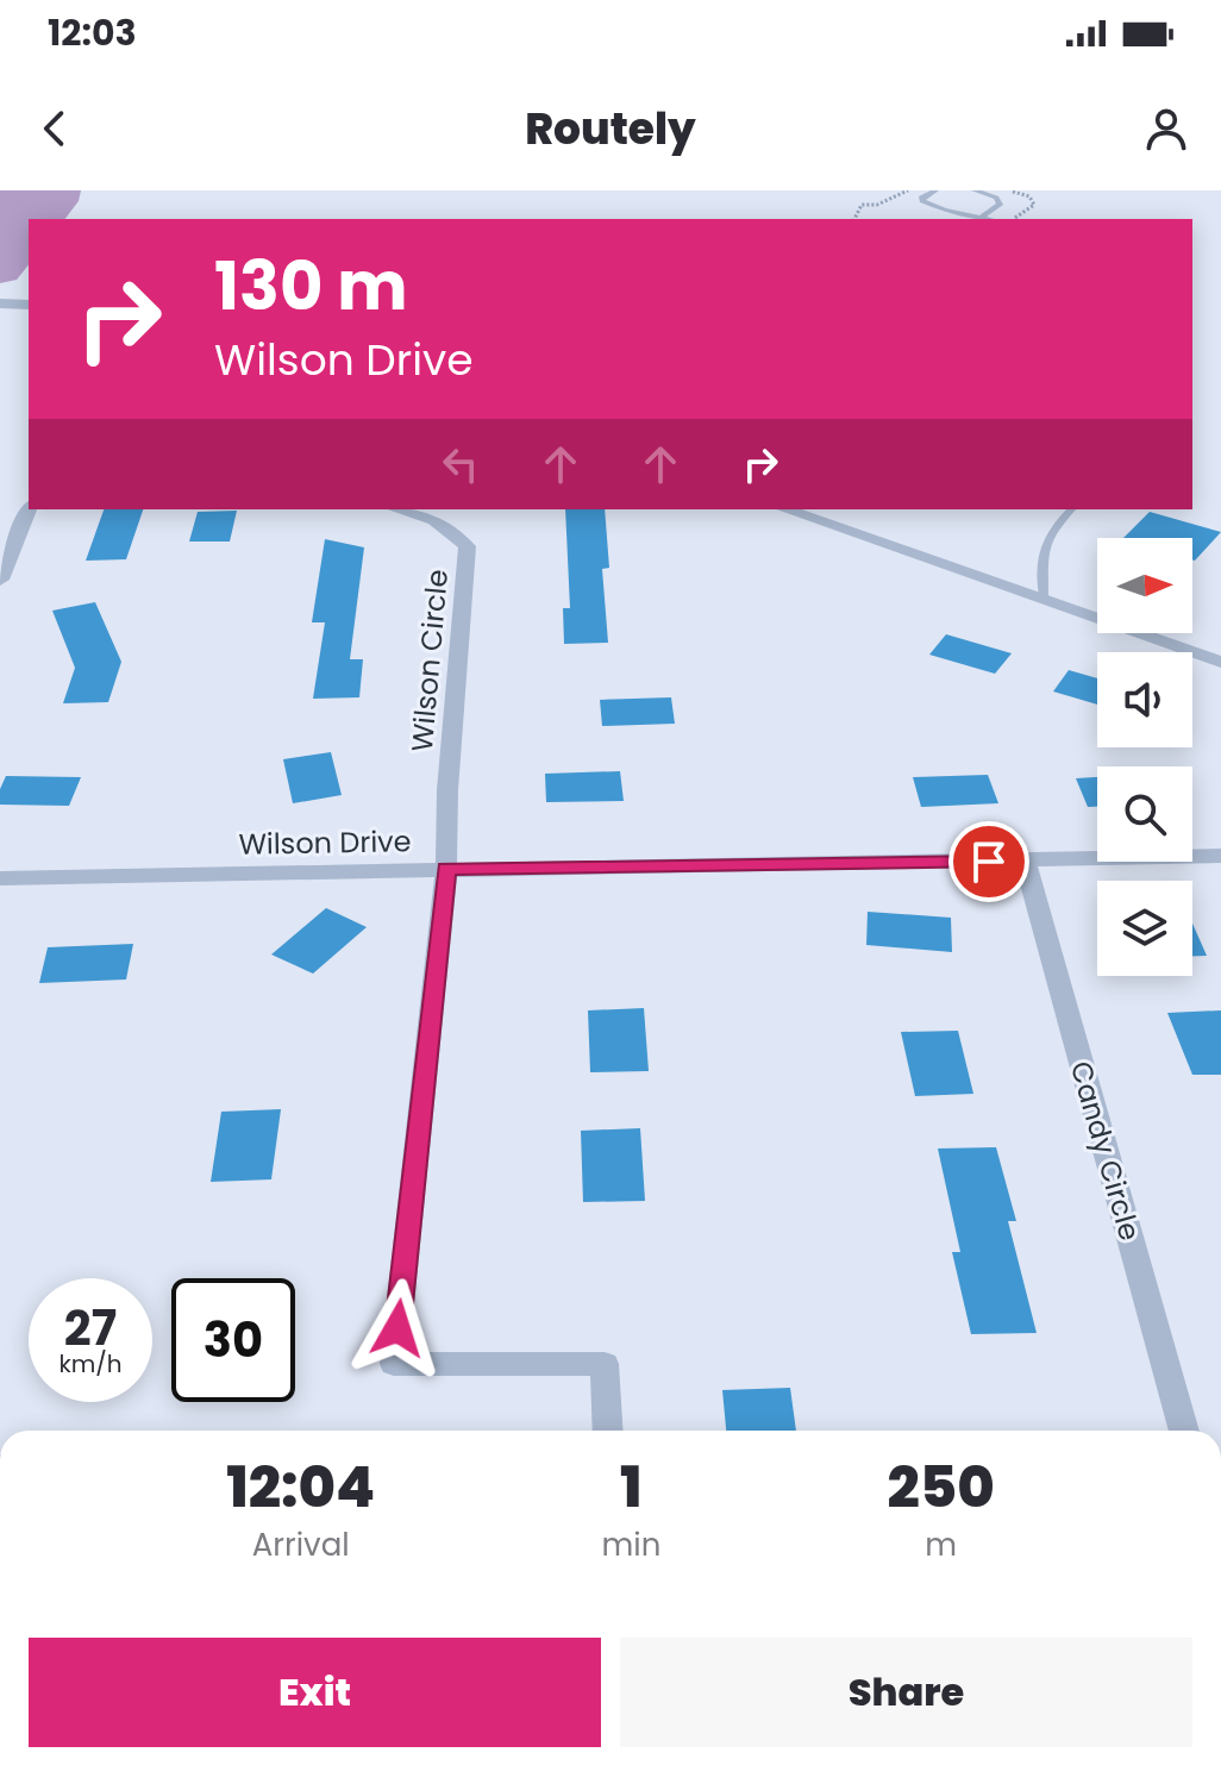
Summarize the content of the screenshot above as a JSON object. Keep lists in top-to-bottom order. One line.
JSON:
{"streets":{"street":["Wilson Circle","Wilson Drive","Candy Circle"]},"crossings":[["Wilson Circle","Wilson Drive"],["Wilson Drive","Candy Circle"]],"north":"right","page":{"status":"12:03","header":"Routely","turn":["130 m","Wilson Drive"],"speed":"27 km/h","limit":"30","eta":["12:04","Arrival","1","min","250","m"],"buttons":["Exit","Share"]}}
